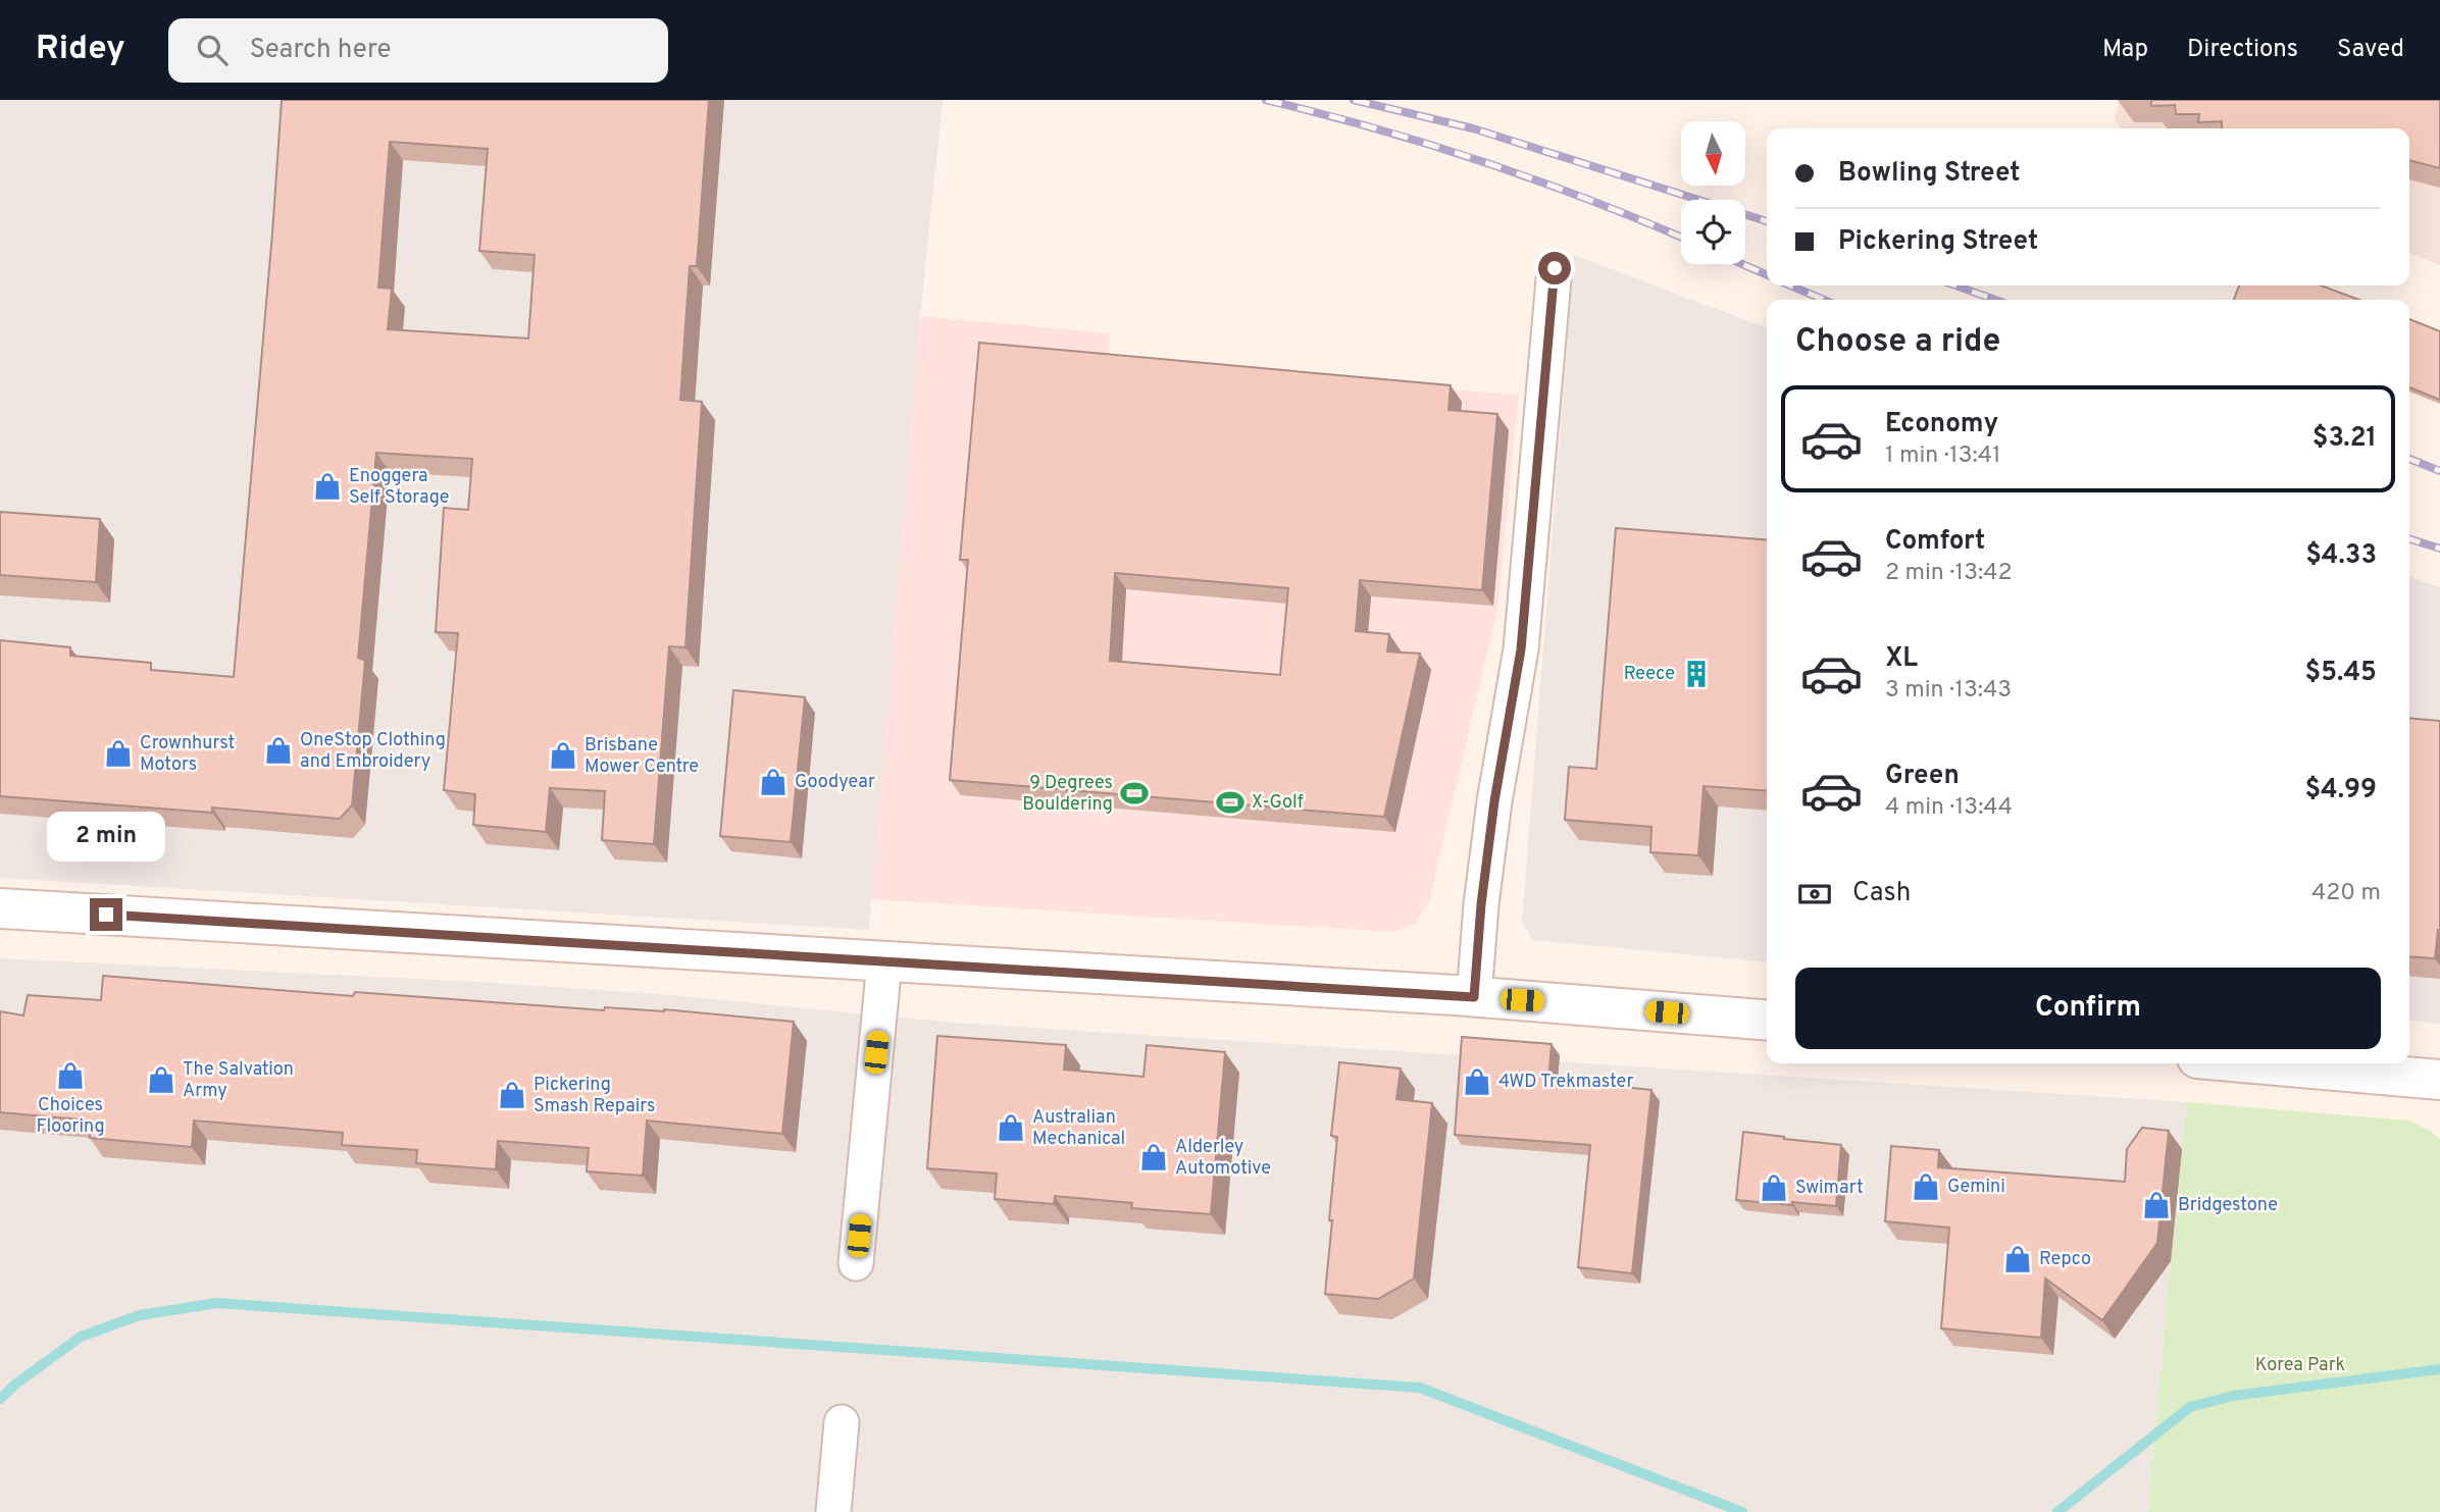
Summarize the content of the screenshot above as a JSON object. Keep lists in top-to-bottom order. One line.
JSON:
{"parks":["Korea Park"],"places":{"shop":["Enoggera Self Storage","OneStop Clothing and Embroidery","Crownhurst Motors","Brisbane Mower Centre","Goodyear","Choices Flooring","The Salvation Army","4WD Trekmaster","Pickering Smash Repairs","Australian Mechanical","Alderley Automotive","Gemini","Swimart","Bridgestone","Repco"],"building":["Reece"],"sports":["9 Degrees Bouldering","X-Golf"]},"north":"bottom","page":{"header":"Ridey","search":"Search here","nav":["Map","Directions","Saved"],"banner":["Bowling Street","Pickering Street"],"heading":"Choose a ride","list":[{"name":"Economy","note":"1 min · 13:41","value":"$3.21"},{"name":"Comfort","note":"2 min · 13:42","value":"$4.33"},{"name":"XL","note":"3 min · 13:43","value":"$5.45"},{"name":"Green","note":"4 min · 13:44","value":"$4.99"}],"bubble":"2 min","pay":["Cash","420 m"],"buttons":"Confirm"}}
